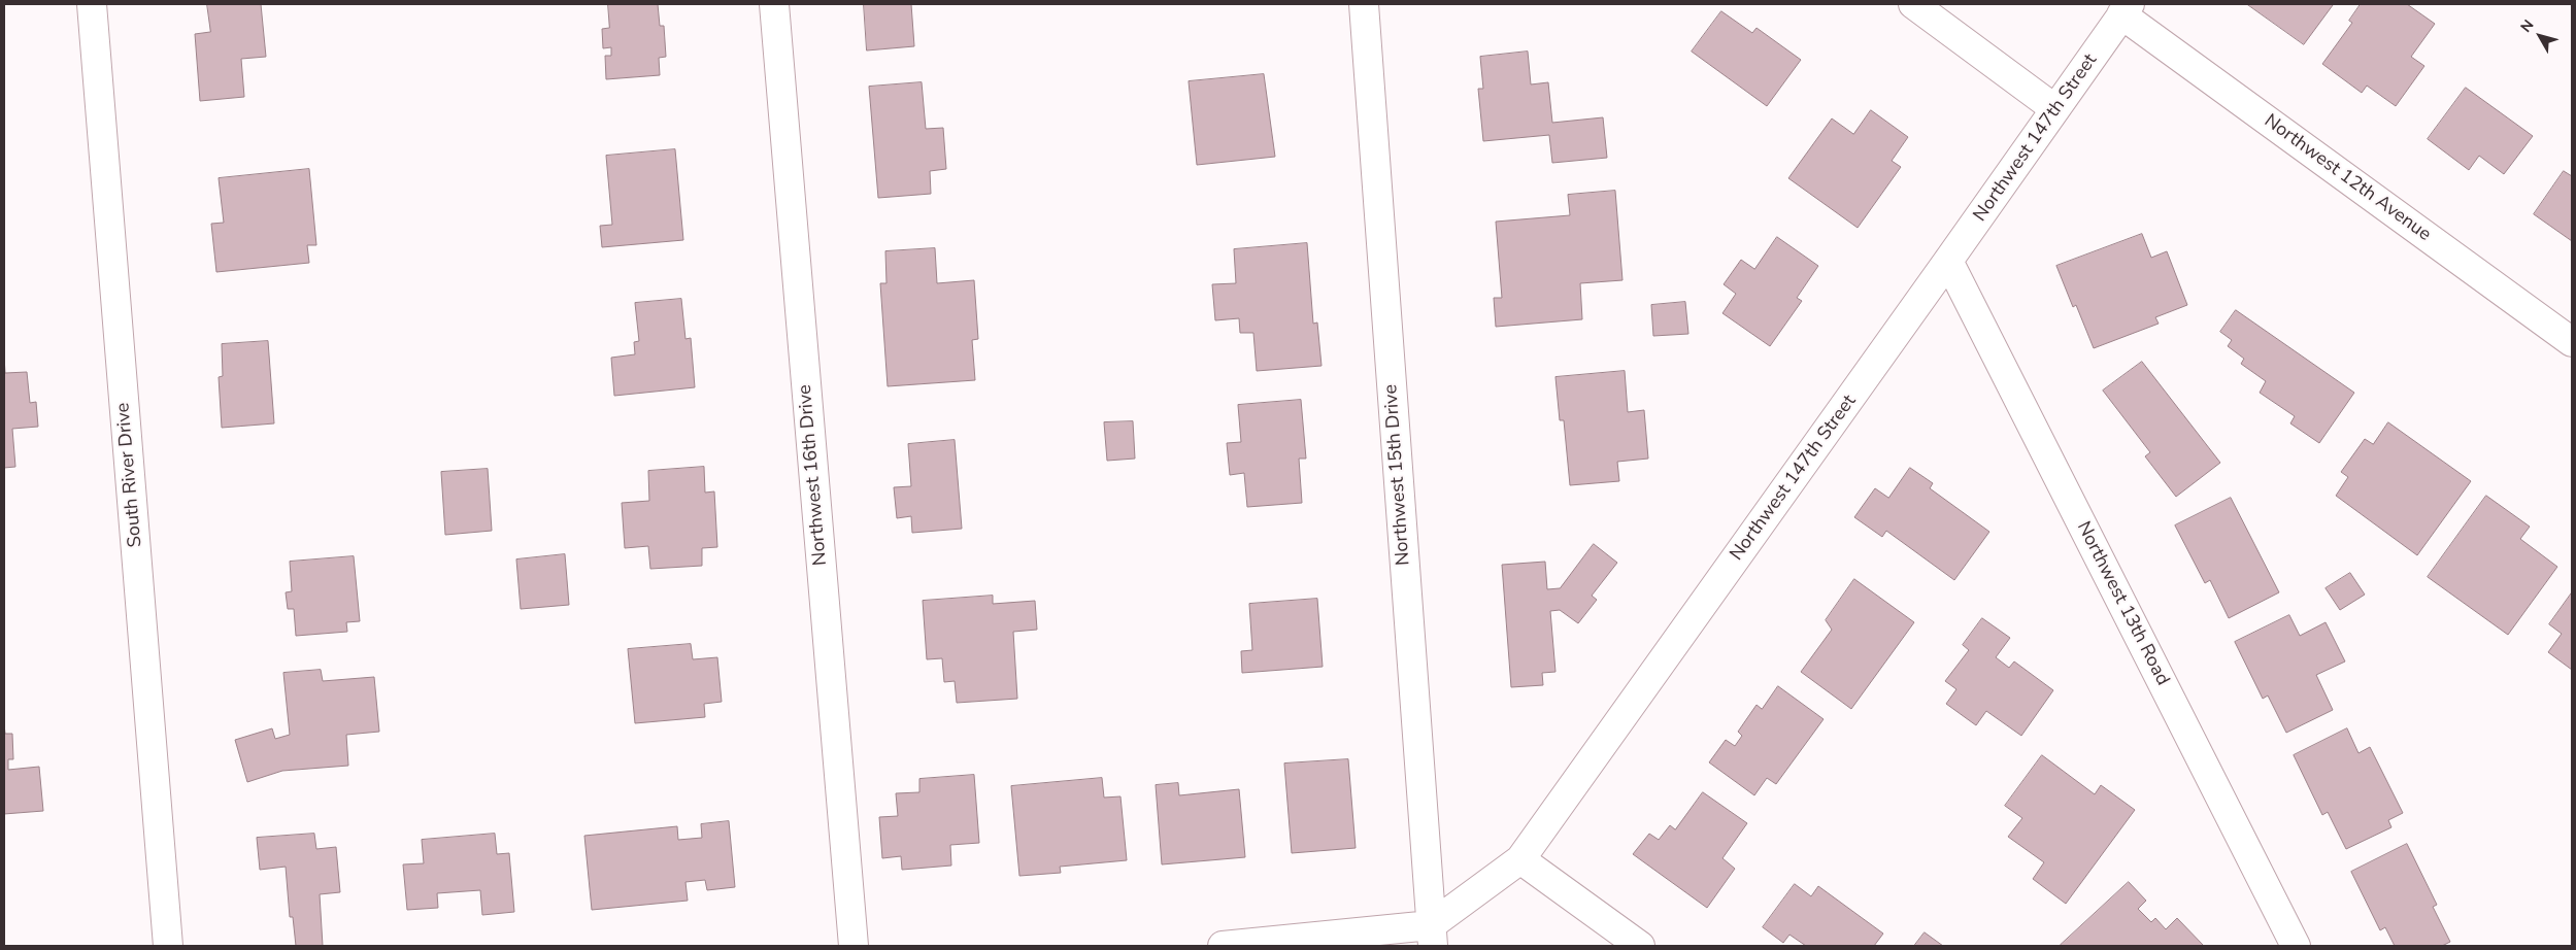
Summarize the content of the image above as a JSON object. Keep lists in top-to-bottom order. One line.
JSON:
{"streets":{"street":["Northwest 147th Street","Northwest 12th Avenue","South River Drive","Northwest 16th Drive","Northwest 15th Drive","Northwest 13th Road"]},"crossings":[["Northwest 147th Street","Northwest 12th Avenue"],["Northwest 147th Street","Northwest 15th Drive"],["Northwest 147th Street","Northwest 13th Road"]],"north":"top left"}
